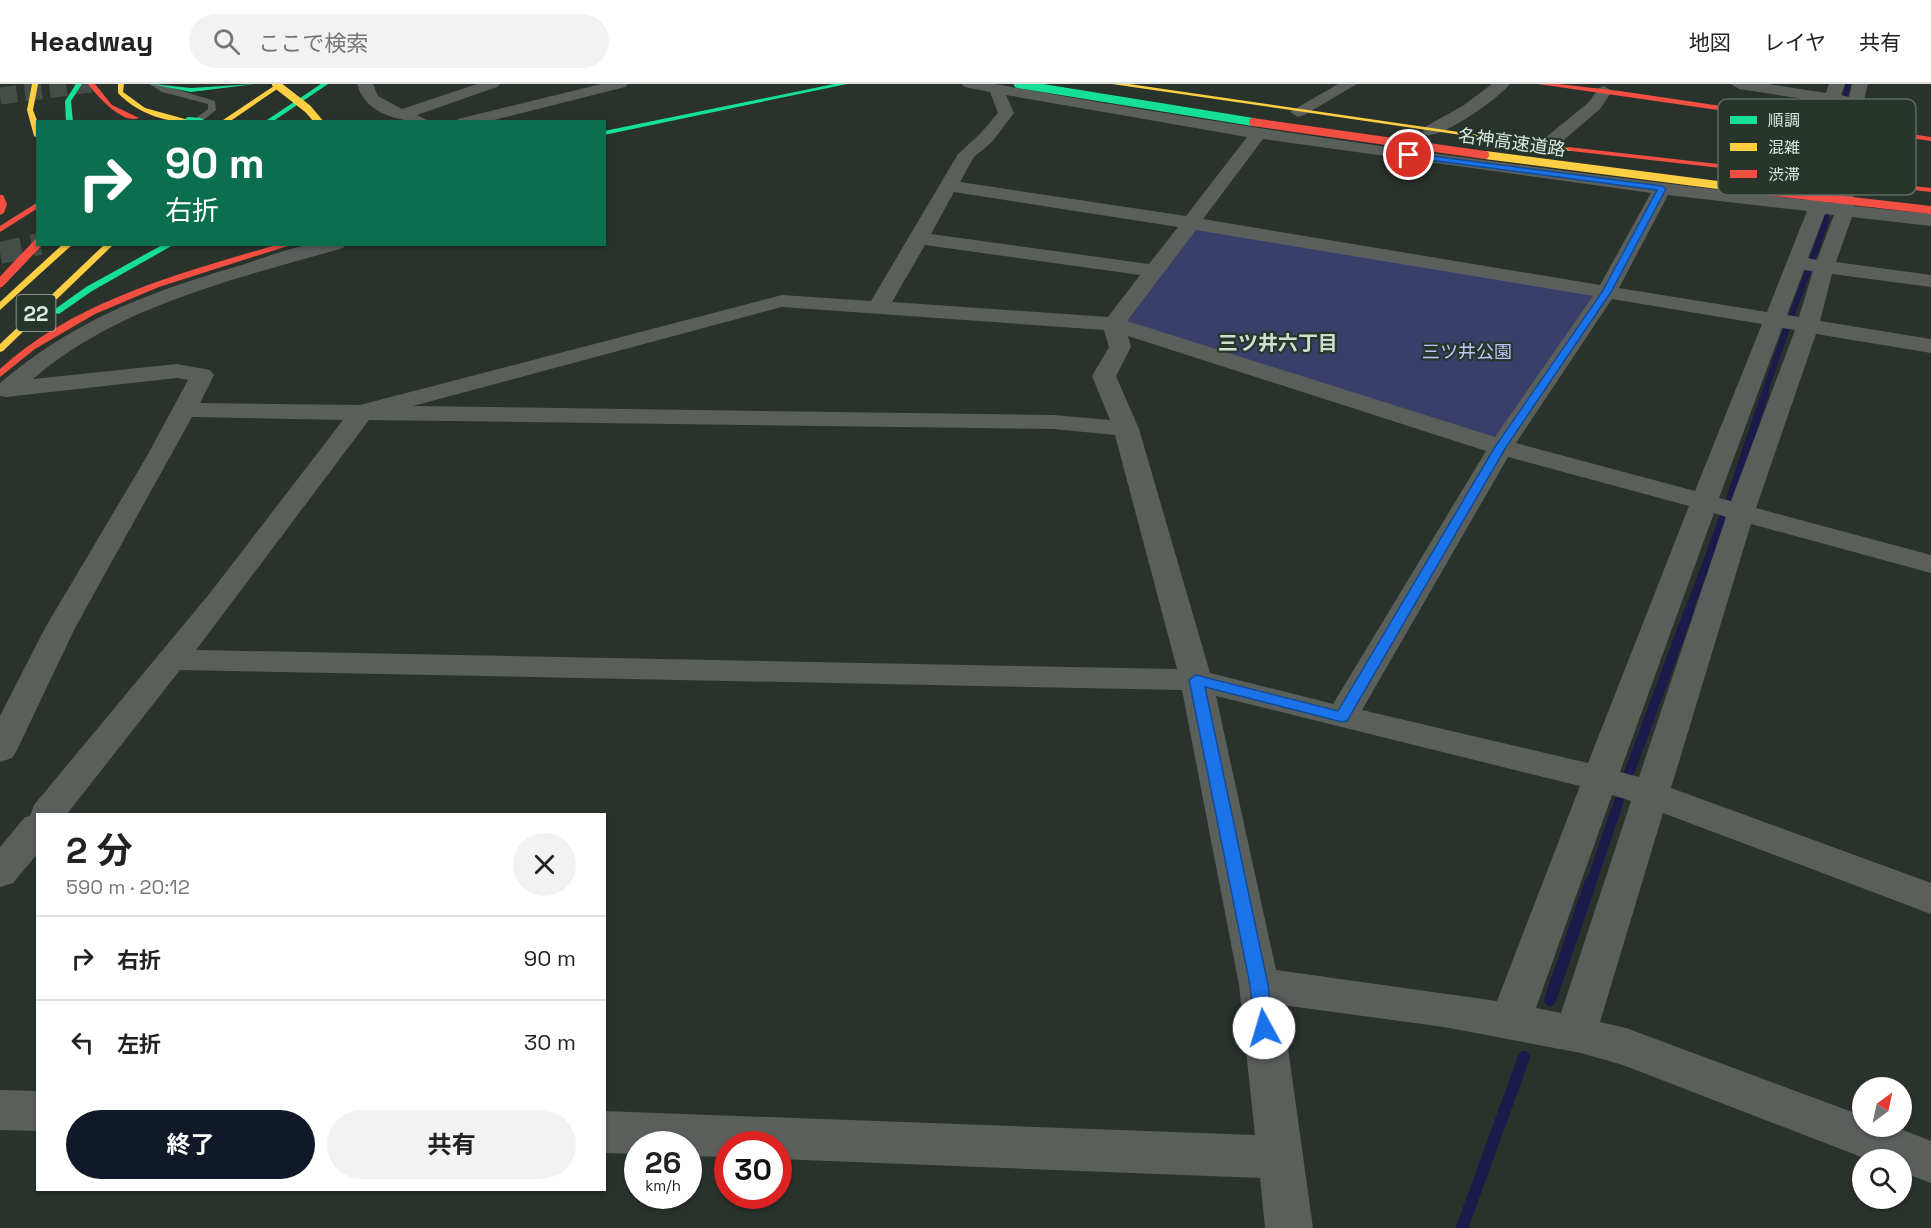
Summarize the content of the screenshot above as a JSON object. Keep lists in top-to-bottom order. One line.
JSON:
{"streets":{"main road":["名神高速道路","22"]},"districts":["三ツ井六丁目"],"parks":["三ツ井公園"],"legend":["順調","混雑","渋滞"],"north":"top right","page":{"header":"Headway","search":"ここで検索","nav":["地図","レイヤ","共有"],"turn":["90 m","右折"],"heading":["2 分","590 m · 20:12"],"list":[{"name":"右折","value":"90 m"},{"name":"左折","value":"30 m"}],"buttons":["終了","共有"],"speed":"26 km/h","limit":"30"}}
